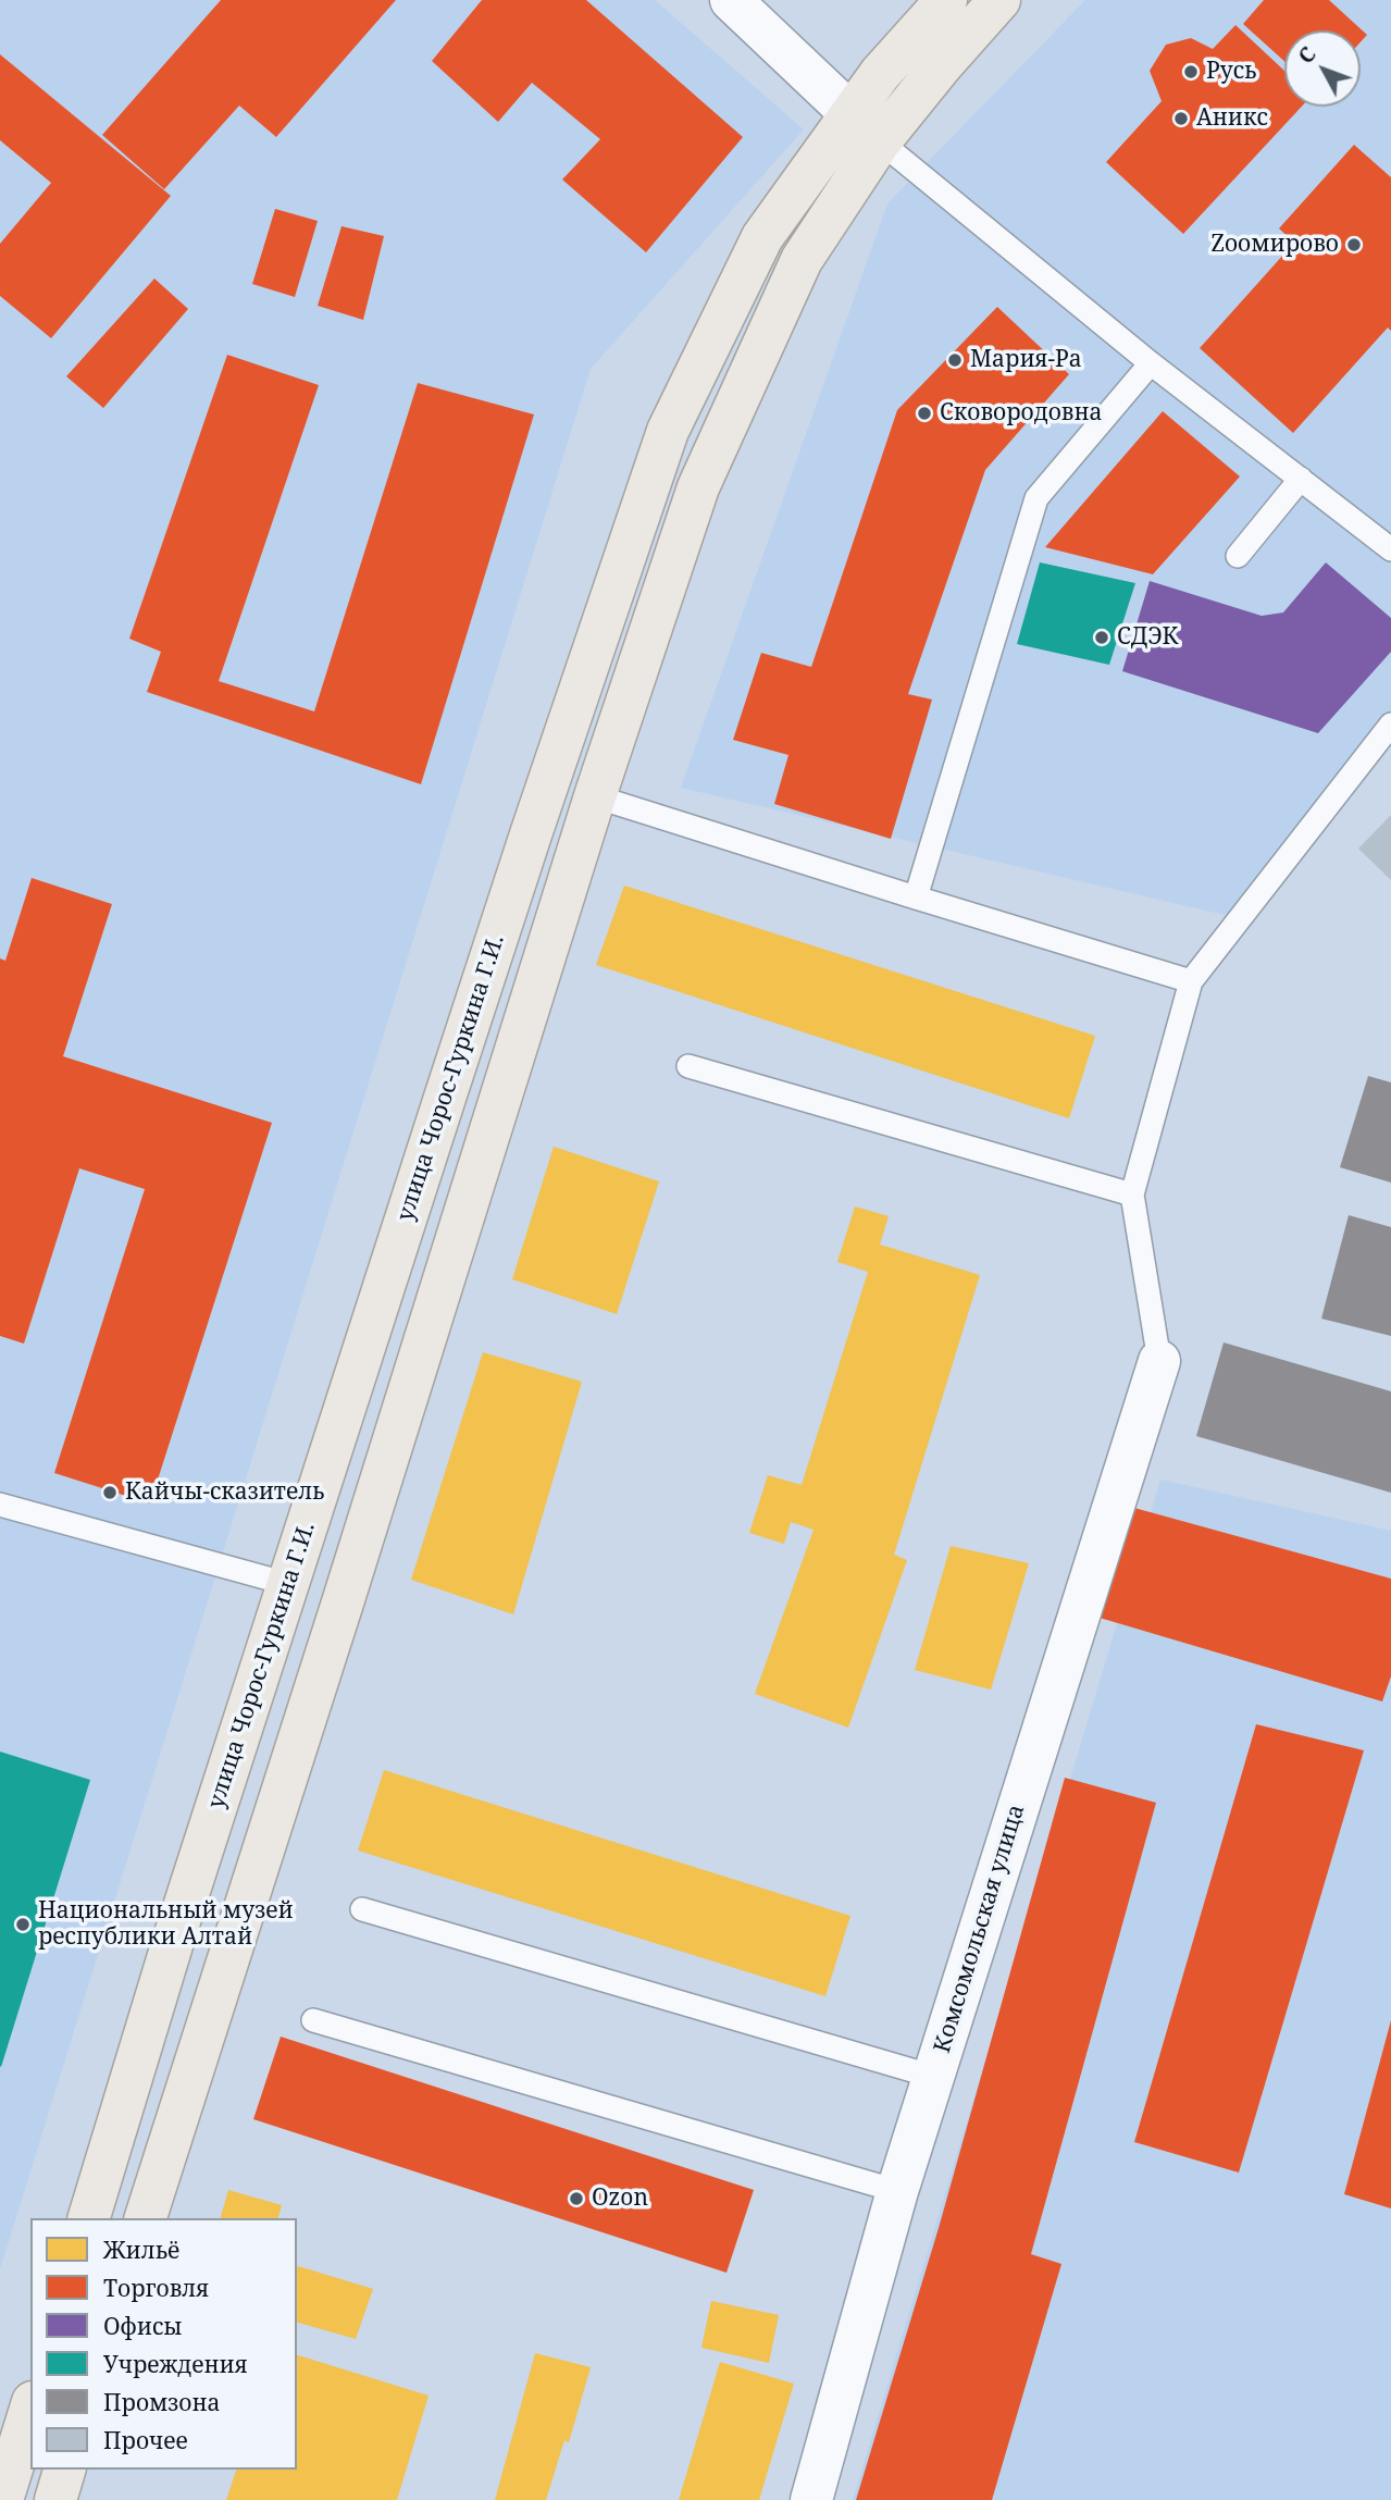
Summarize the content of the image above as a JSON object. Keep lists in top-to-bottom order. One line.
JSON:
{"streets":{"main road":["улица Чорос-Гуркина Г.И."],"street":["Комсомольская улица"]},"places":["Русь","Аникс","Zоомирово","Мария-Ра","Сковородовна","СДЭК","Кайчы-сказитель","Национальный музей республики Алтай","Ozon"],"legend":["Жильё","Торговля","Офисы","Учреждения","Промзона","Прочее"],"north":"top left"}
